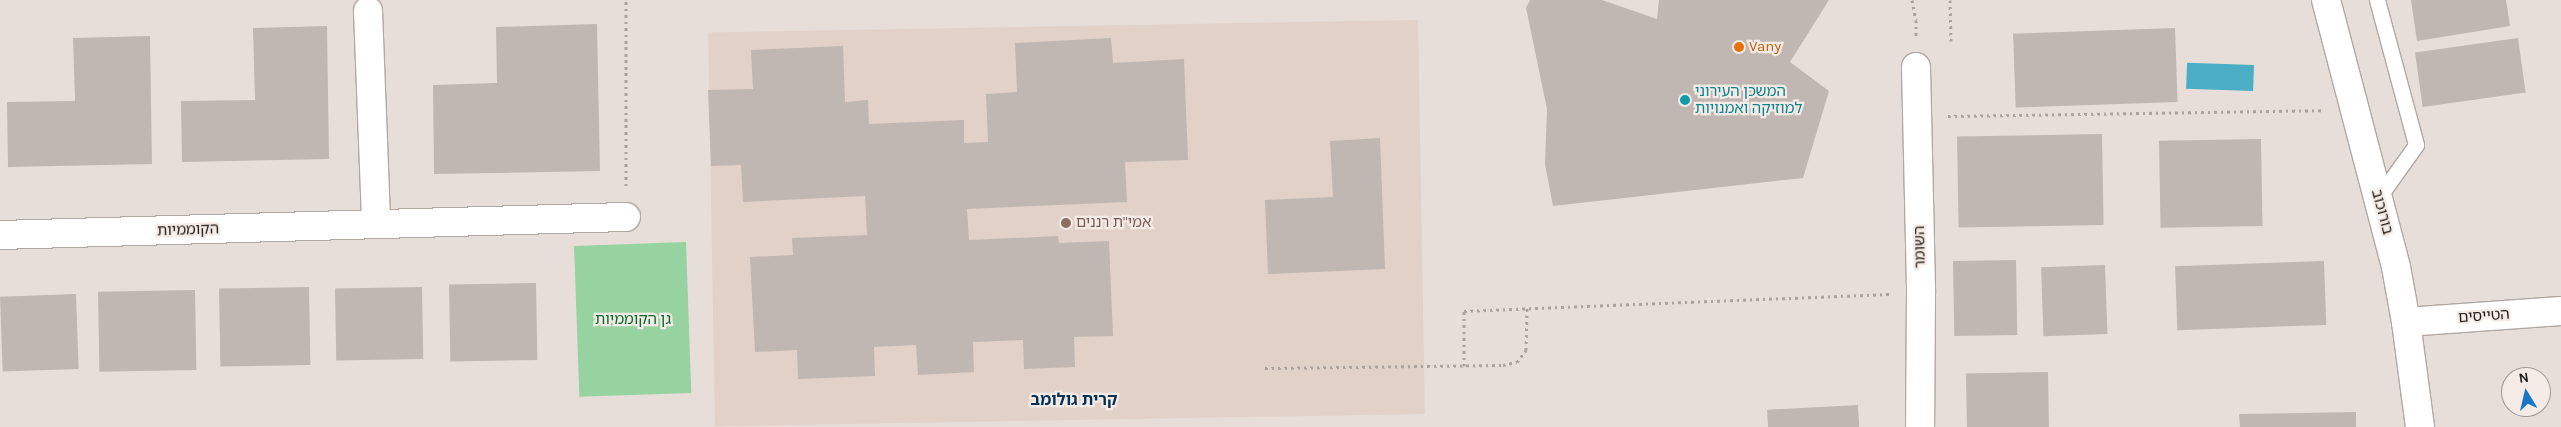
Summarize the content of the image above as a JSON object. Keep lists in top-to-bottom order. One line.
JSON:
{"streets":{"street":["בורוכוב","הקוממיות","השומר","הטייסים"]},"crossings":[["בורוכוב","הטייסים"]],"districts":["קרית גולומב"],"parks":["גן הקוממיות"],"places":["Vany","המשכן העירוני למוזיקה ואמנויות","אמי\"ת רננים"],"north":"top"}
